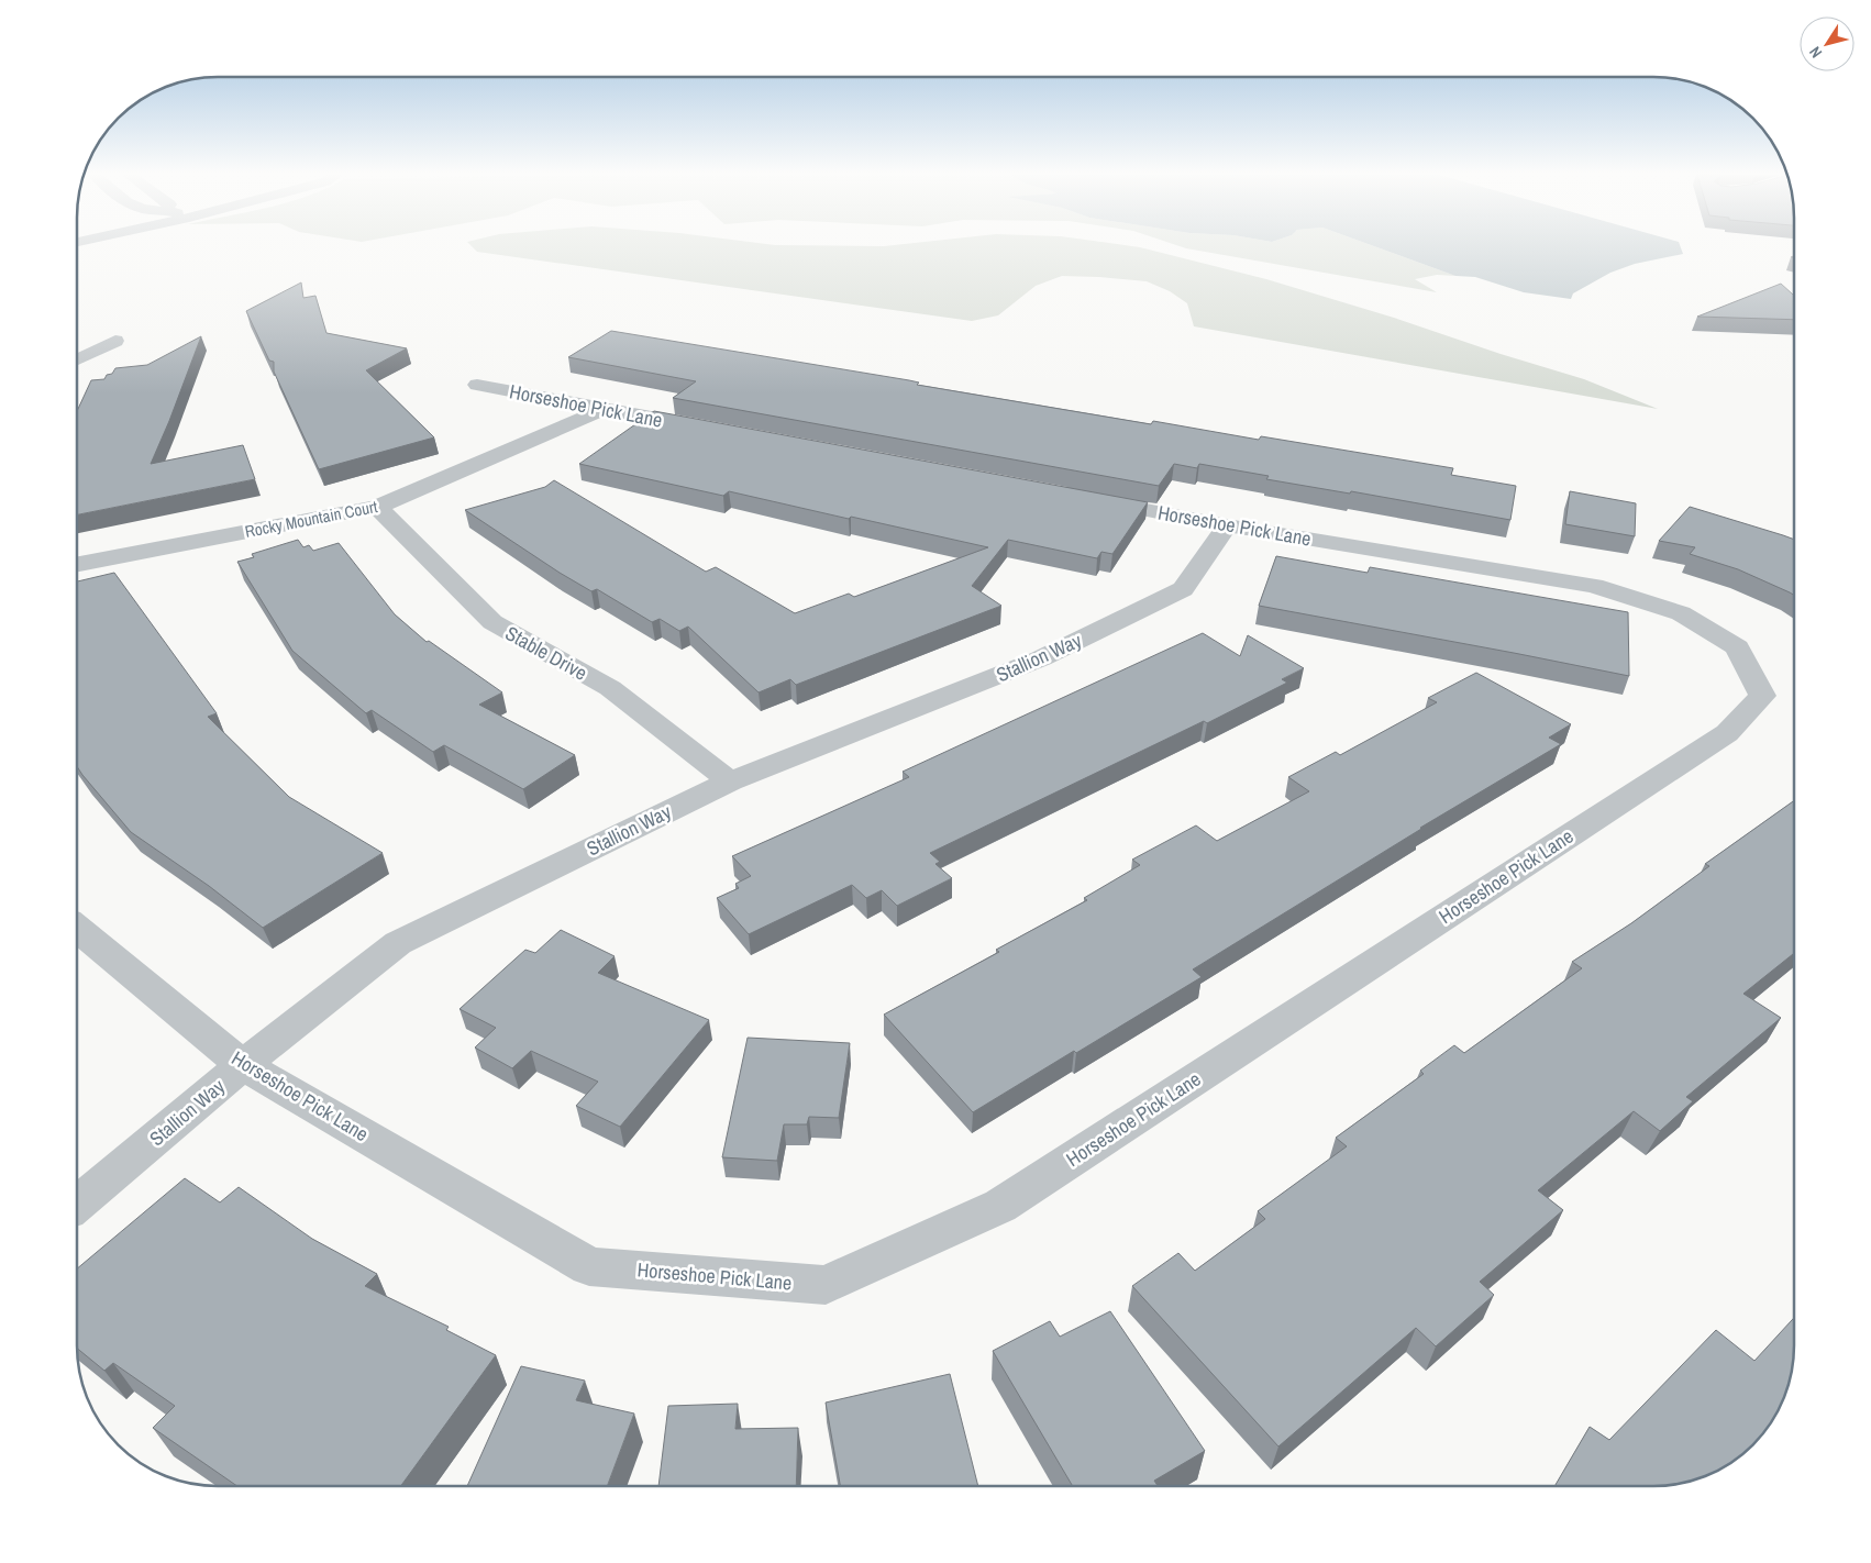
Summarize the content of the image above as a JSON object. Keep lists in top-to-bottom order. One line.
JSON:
{"streets":{"street":["Horseshoe Pick Lane","Rocky Mountain Court","Stable Drive","Stallion Way"]},"crossings":[["Horseshoe Pick Lane","Rocky Mountain Court"],["Horseshoe Pick Lane","Stallion Way"],["Rocky Mountain Court","Stable Drive"],["Stable Drive","Stallion Way"]],"north":"bottom left"}
